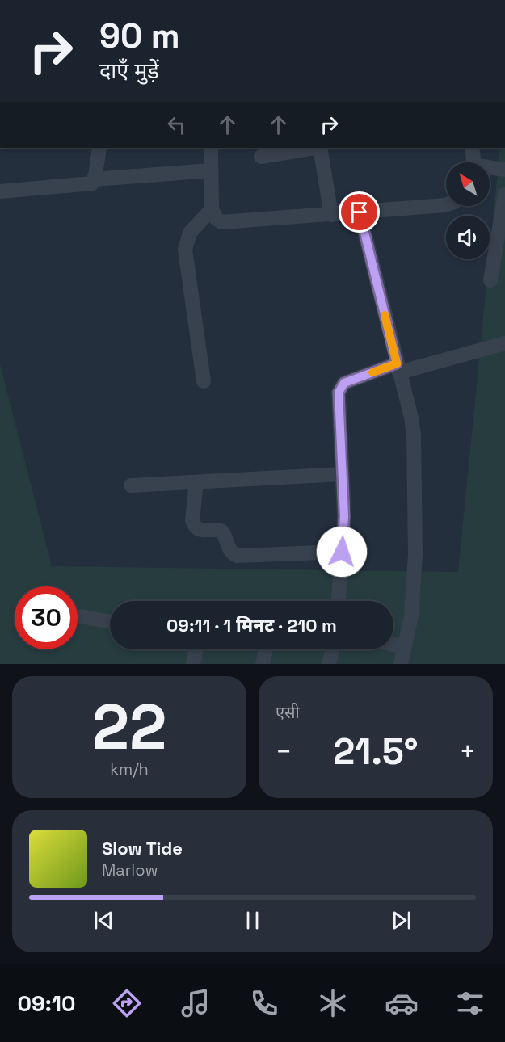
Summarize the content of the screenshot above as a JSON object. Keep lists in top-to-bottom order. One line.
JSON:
{"north":"top left","page":{"turn":["90 m","दाएँ मुड़ें"],"limit":"30","trip":"09:11 · 1 मिनट · 210 m","tile":[["22","km/h"],"एसी"],"heat":["−","21.5°","+"],"song":["Slow Tide","Marlow"],"tabs":"09:10"}}
